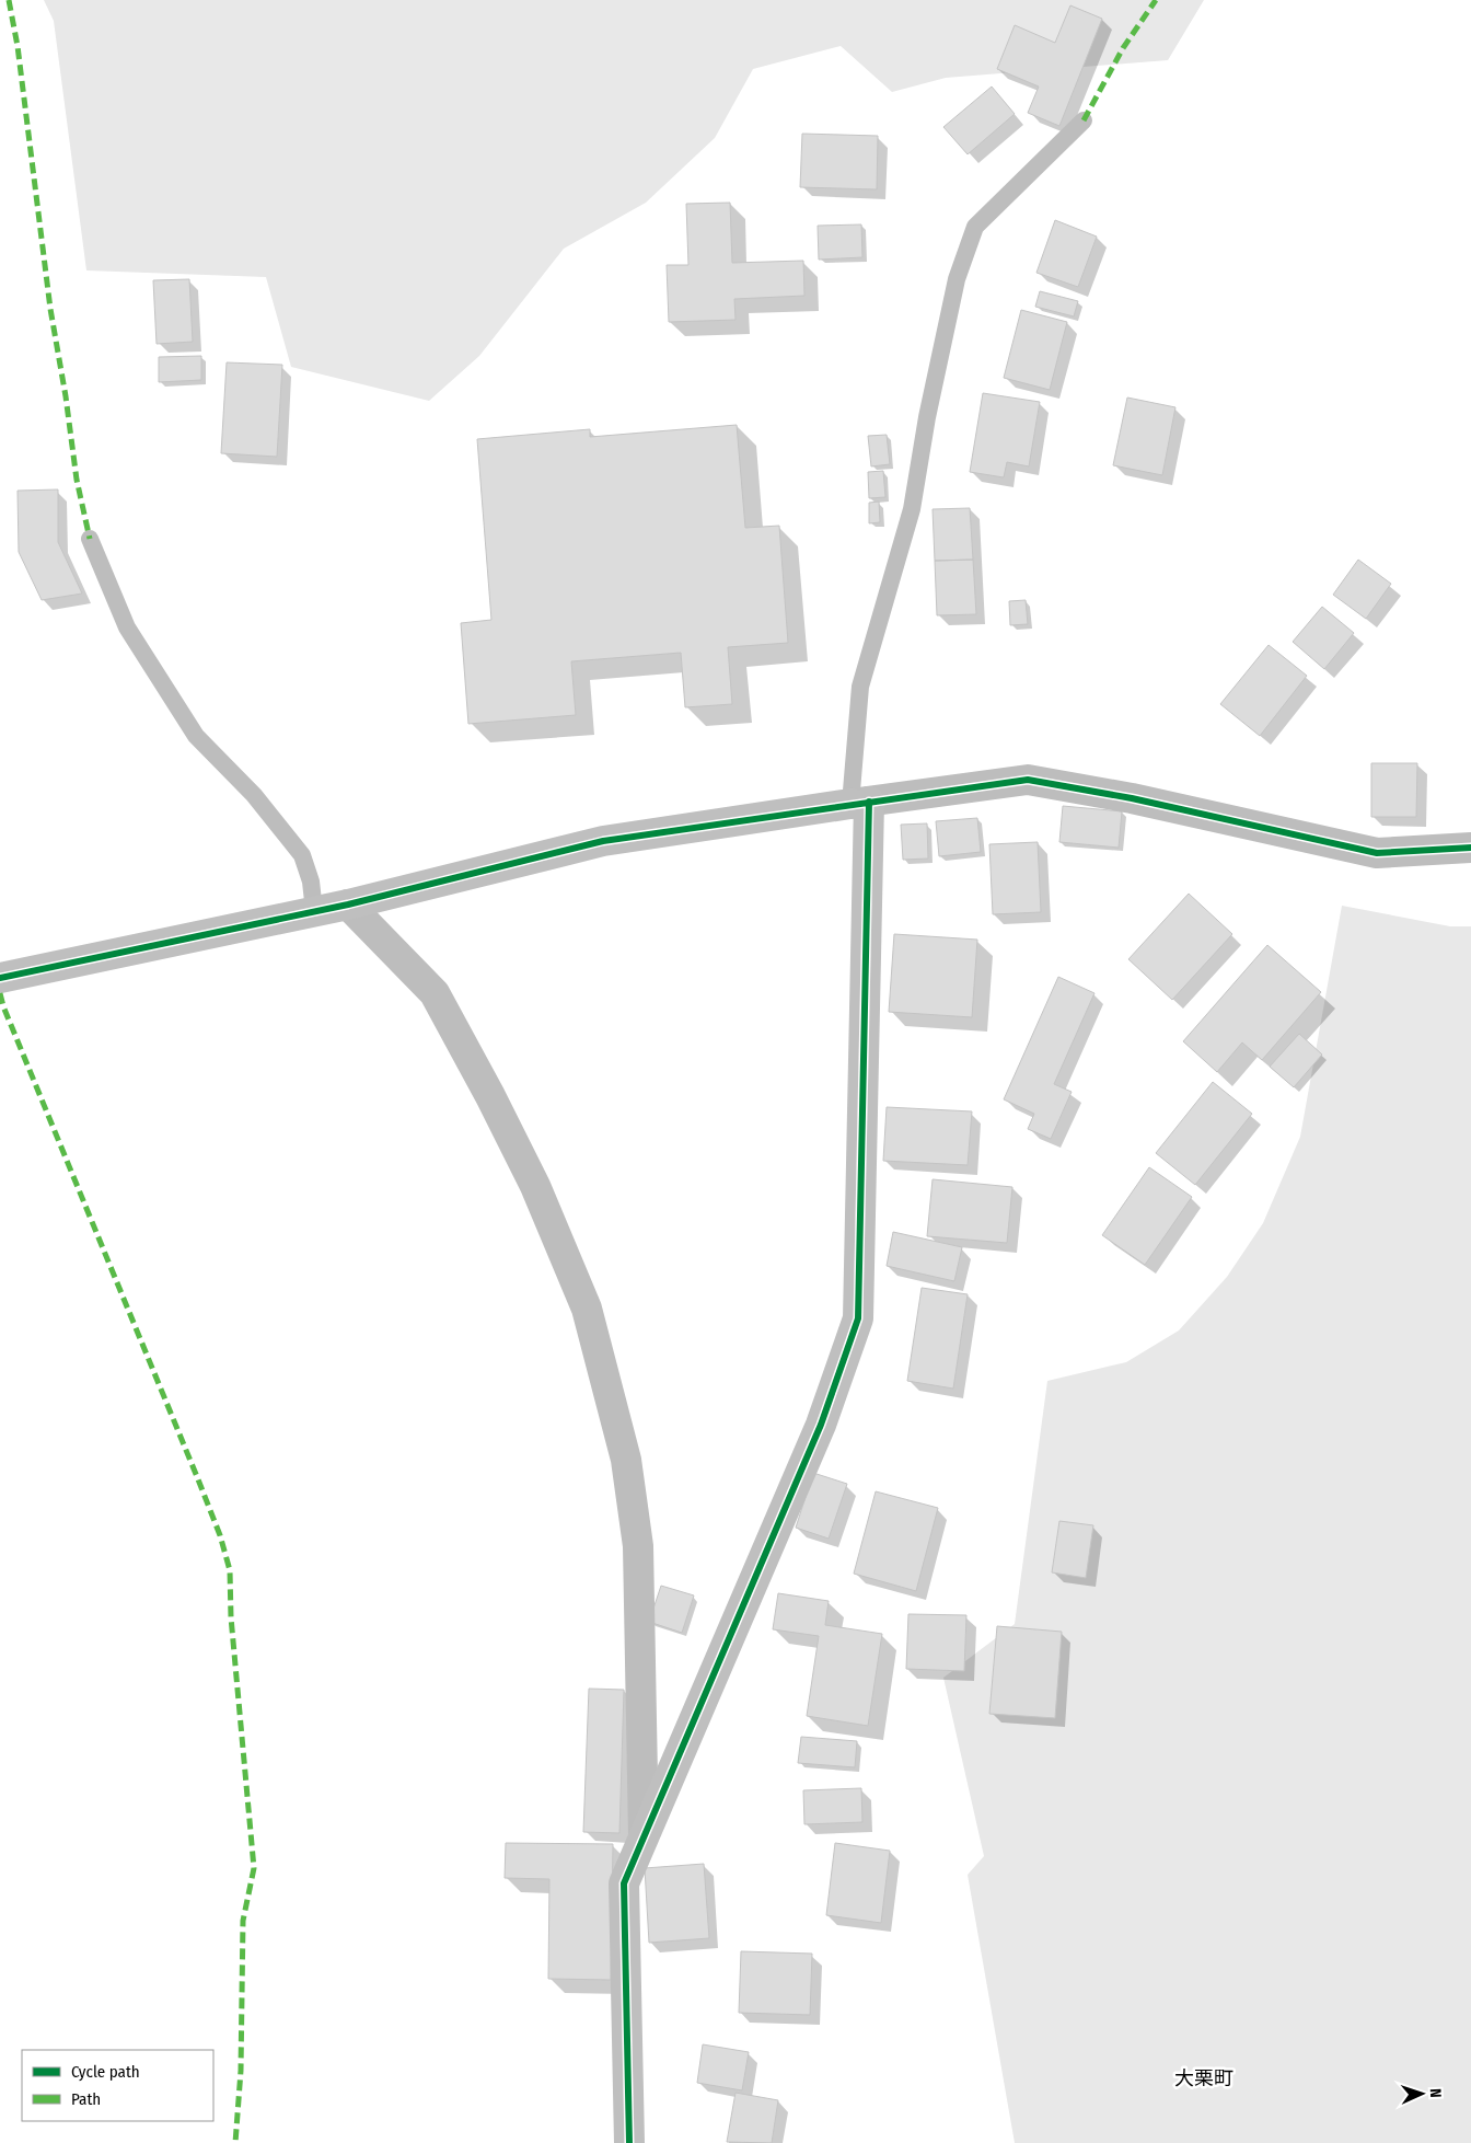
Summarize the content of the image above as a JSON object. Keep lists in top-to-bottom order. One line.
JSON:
{"districts":["大栗町"],"legend":["Cycle path","Path"],"north":"right"}
